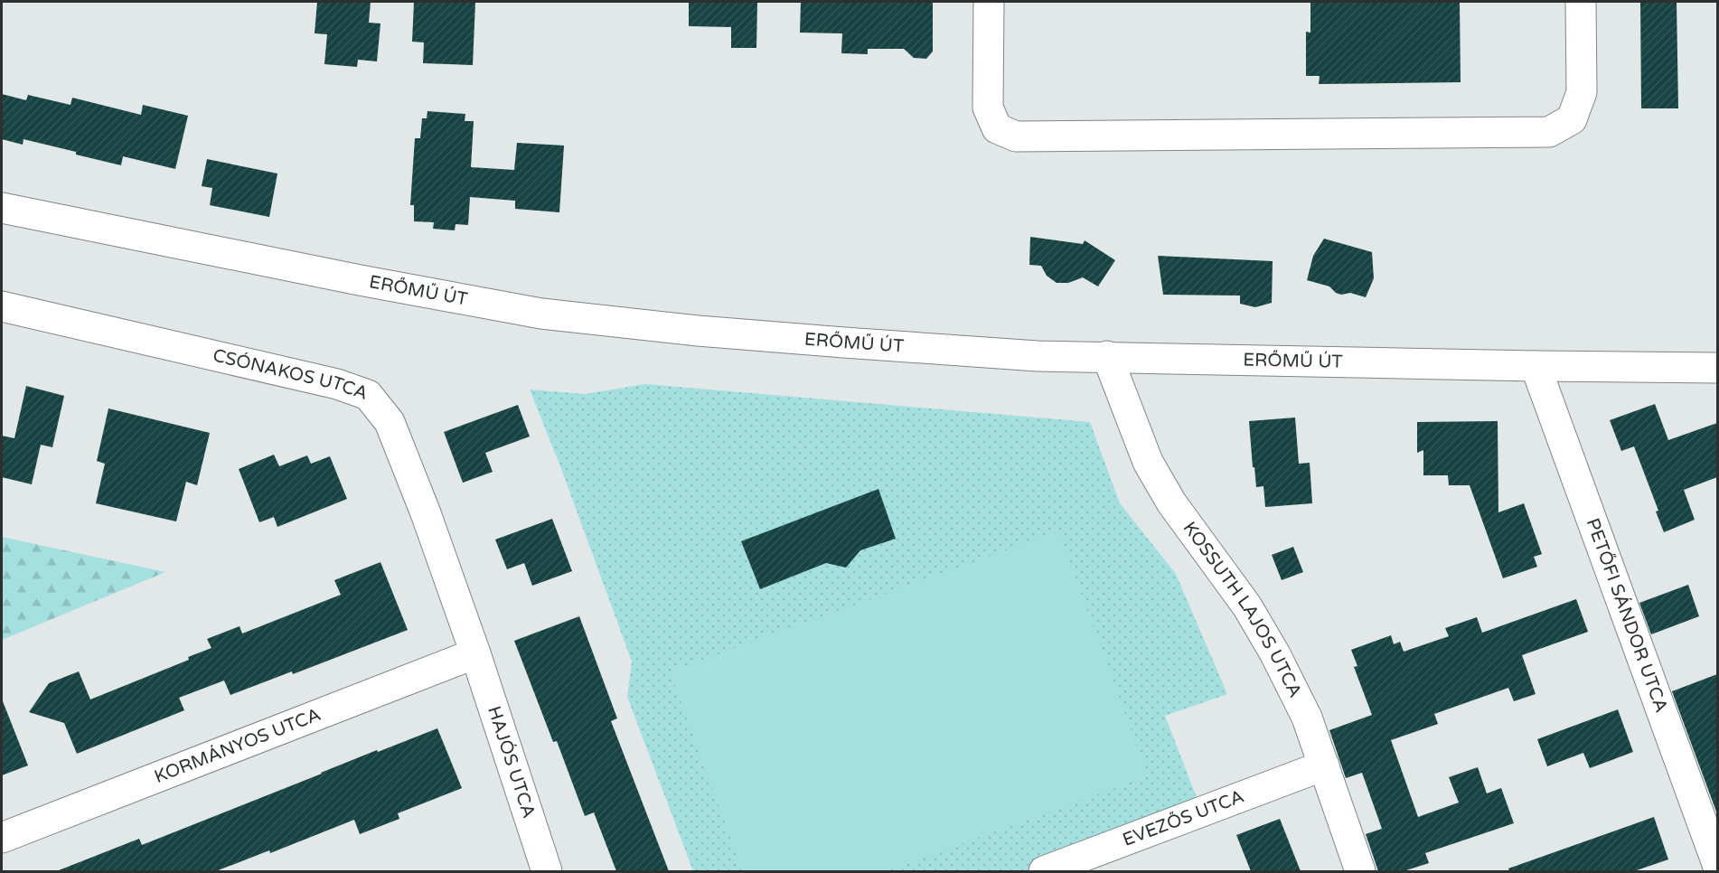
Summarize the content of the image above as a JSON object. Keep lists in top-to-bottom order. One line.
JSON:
{"streets":{"street":["ERŐMŰ ÚT","CSÓNAKOS UTCA","KOSSUTH LAJOS UTCA","PETŐFI SÁNDOR UTCA","KORMÁNYOS UTCA","HAJÓS UTCA","EVEZŐS UTCA"]},"crossings":[["ERŐMŰ ÚT","KOSSUTH LAJOS UTCA"],["ERŐMŰ ÚT","PETŐFI SÁNDOR UTCA"],["CSÓNAKOS UTCA","KORMÁNYOS UTCA"],["CSÓNAKOS UTCA","HAJÓS UTCA"],["KOSSUTH LAJOS UTCA","EVEZŐS UTCA"],["KORMÁNYOS UTCA","HAJÓS UTCA"]]}
